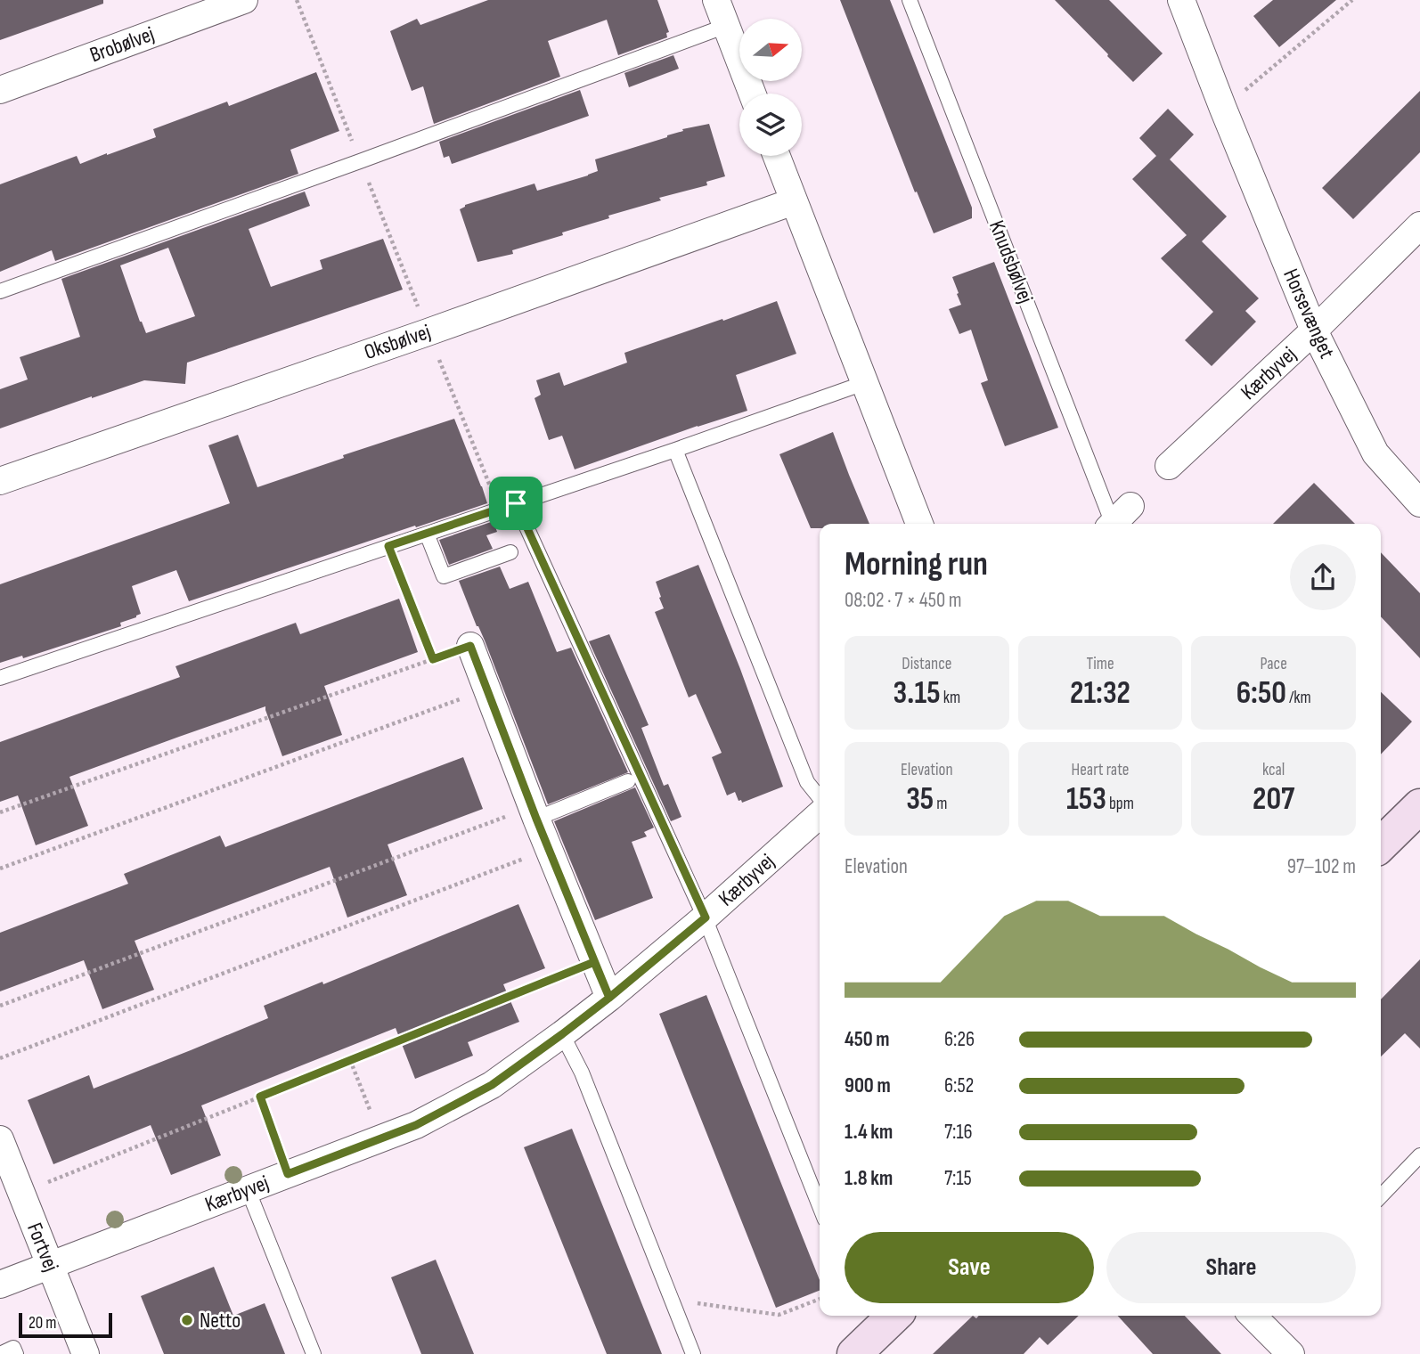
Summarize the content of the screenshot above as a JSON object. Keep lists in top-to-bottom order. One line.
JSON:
{"streets":{"street":["Brobølvej","Horsevænget","Oksbølvej","Kærbyvej","Fortvej"],"lane":["Knudsbølvej"]},"crossings":[["Horsevænget","Kærbyvej"],["Kærbyvej","Fortvej"]],"places":["Netto"],"scale_bar":"20 m","north":"right","page":{"heading":["Morning run","08:02 · 7 × 450 m"],"stats":[["Distance","3.15 km"],["Time","21:32"],["Pace","6:50 /km"],["Elevation","35 m"],["Heart rate","153 bpm"],["kcal","207"]],"chart":["Elevation","97–102 m"],"list":[{"name":"450 m","note":"6:26"},{"name":"900 m","note":"6:52"},{"name":"1.4 km","note":"7:16"},{"name":"1.8 km","note":"7:15"}],"buttons":["Save","Share"],"scale":"20 m"}}
